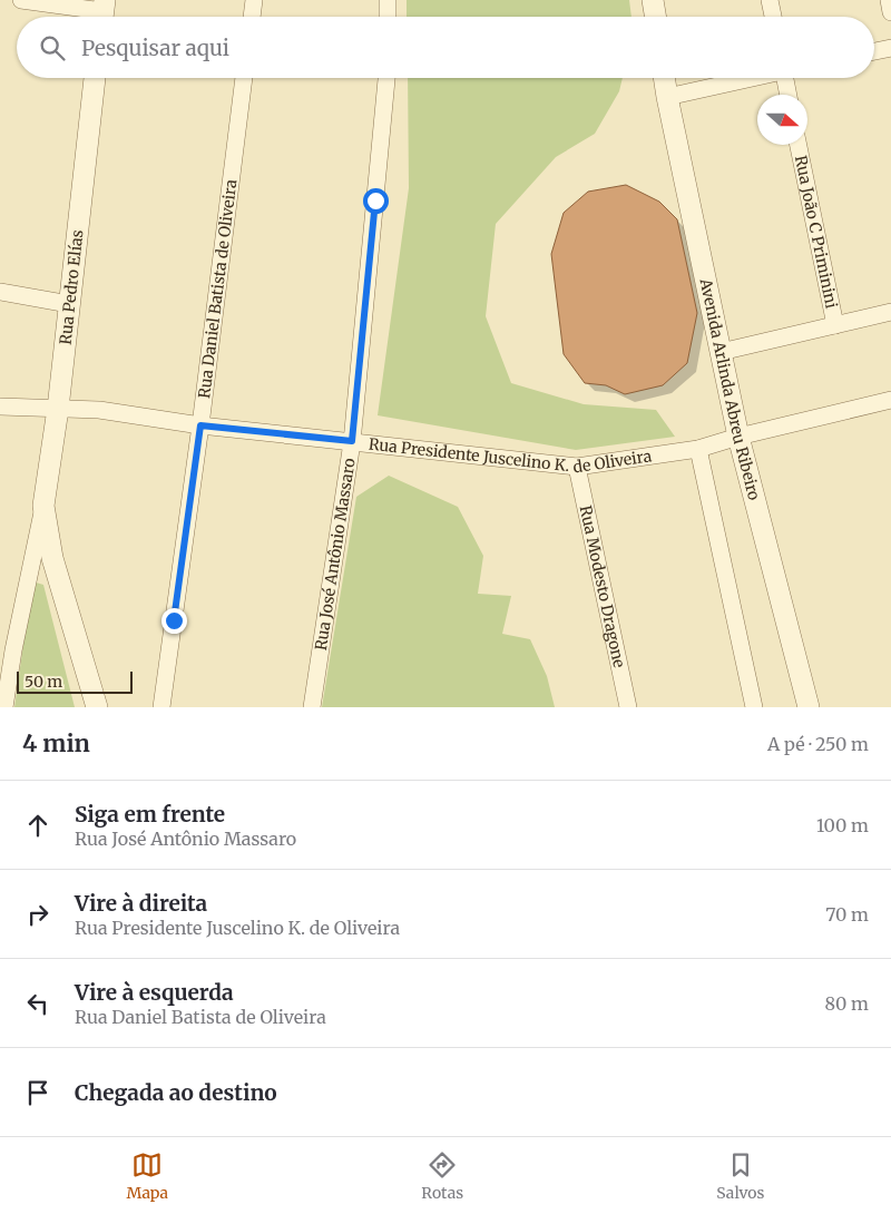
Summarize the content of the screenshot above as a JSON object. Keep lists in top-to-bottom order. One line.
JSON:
{"streets":{"street":["Rua João C Priminini","Rua Pedro Elías","Rua Daniel Batista de Oliveira","Avenida Arlinda Abreu Ribeiro","Rua Presidente Juscelino K. de Oliveira","Rua José Antônio Massaro","Rua Modesto Dragone"]},"crossings":[["Rua Pedro Elías","Rua Presidente Juscelino K. de Oliveira"],["Rua Daniel Batista de Oliveira","Rua Presidente Juscelino K. de Oliveira"],["Avenida Arlinda Abreu Ribeiro","Rua Presidente Juscelino K. de Oliveira"],["Rua Presidente Juscelino K. de Oliveira","Rua José Antônio Massaro"],["Rua Presidente Juscelino K. de Oliveira","Rua Modesto Dragone"]],"scale_bar":"50 m","north":"right","page":{"search":"Pesquisar aqui","scale":"50 m","heading":["4 min","A pé · 250 m"],"list":[["Siga em frente","Rua José Antônio Massaro","100 m"],["Vire à direita","Rua Presidente Juscelino K. de Oliveira","70 m"],["Vire à esquerda","Rua Daniel Batista de Oliveira","80 m"],"Chegada ao destino"],"nav":["Mapa","Rotas","Salvos"]}}
